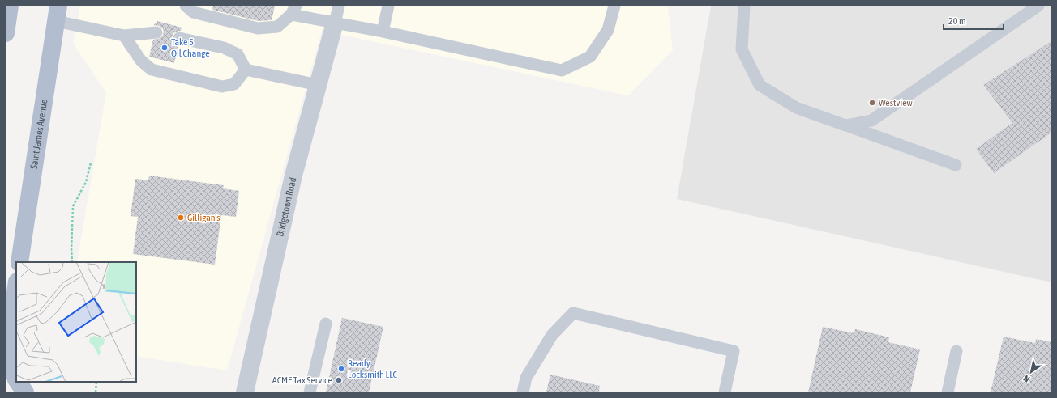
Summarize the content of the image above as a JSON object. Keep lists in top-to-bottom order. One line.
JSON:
{"streets":{"main road":["Saint James Avenue"],"street":["Bridgetown Road"]},"places":["Take 5 Oil Change","Westview","Gilligan's","Ready Locksmith LLC","ACME Tax Service"],"scale_bar":"20 m","north":"bottom left"}
